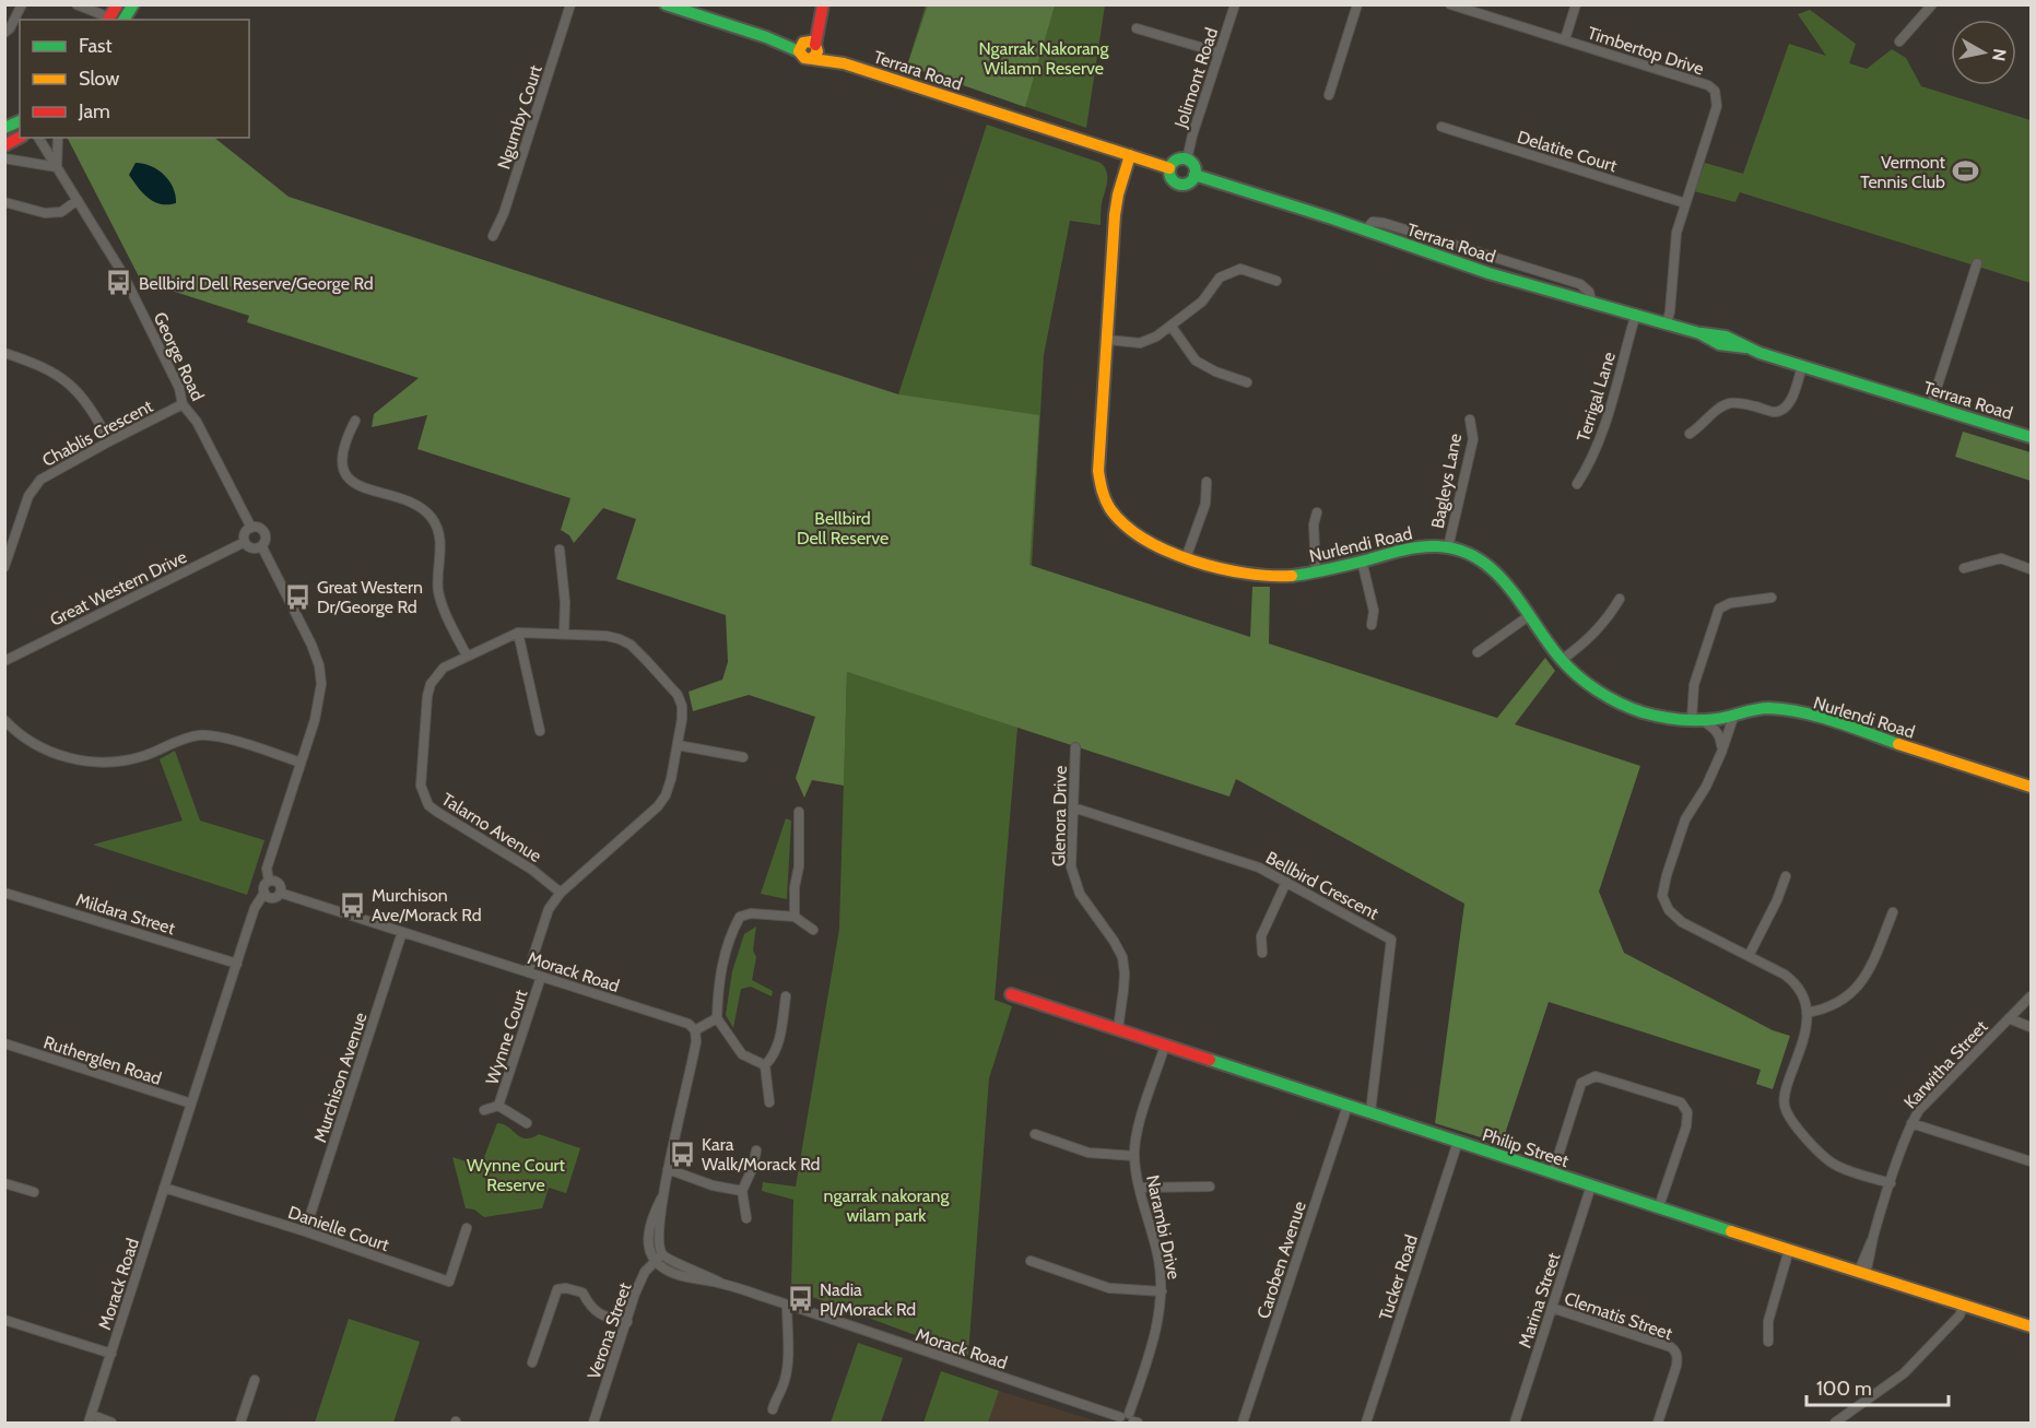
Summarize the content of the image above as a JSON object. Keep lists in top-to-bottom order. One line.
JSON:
{"streets":{"street":["Timbertop Drive","Terrara Road","Jolimont Road","Ngumby Court","Delatite Court","George Road","Terrigal Lane","Chablis Crescent","Bagleys Lane","Nurlendi Road","Great Western Drive","Glenora Drive","Talarno Avenue","Bellbird Crescent","Mildara Street","Morack Road","Wynne Court","Rutherglen Road","Karwitha Street","Murchison Avenue","Philip Street","Narambi Drive","Danielle Court","Caroben Avenue","Tucker Road","Marina Street","Clematis Street","Verona Street"]},"crossings":[["Timbertop Drive","Terrara Road"],["Timbertop Drive","Delatite Court"],["Terrara Road","Jolimont Road"],["Terrara Road","Terrigal Lane"],["Terrara Road","Nurlendi Road"],["George Road","Chablis Crescent"],["George Road","Great Western Drive"],["Bagleys Lane","Nurlendi Road"],["Glenora Drive","Bellbird Crescent"],["Glenora Drive","Philip Street"],["Talarno Avenue","Morack Road"],["Bellbird Crescent","Philip Street"],["Mildara Street","Morack Road"],["Morack Road","Wynne Court"],["Morack Road","Rutherglen Road"],["Morack Road","Murchison Avenue"],["Morack Road","Danielle Court"],["Morack Road","Verona Street"],["Karwitha Street","Philip Street"],["Murchison Avenue","Danielle Court"],["Philip Street","Narambi Drive"],["Philip Street","Caroben Avenue"],["Philip Street","Tucker Road"],["Philip Street","Marina Street"],["Marina Street","Clematis Street"]],"parks":["Ngarrak Nakorang Wilamn Reserve","Bellbird Dell Reserve","Wynne Court Reserve","ngarrak nakorang wilam park"],"places":{"sports":["Vermont Tennis Club"],"bus stop":["Bellbird Dell Reserve/George Rd","Great Western Dr/George Rd","Murchison Ave/Morack Rd","Kara Walk/Morack Rd","Nadia Pl/Morack Rd"]},"legend":["Fast","Slow","Jam"],"scale_bar":"100 m","north":"right"}
